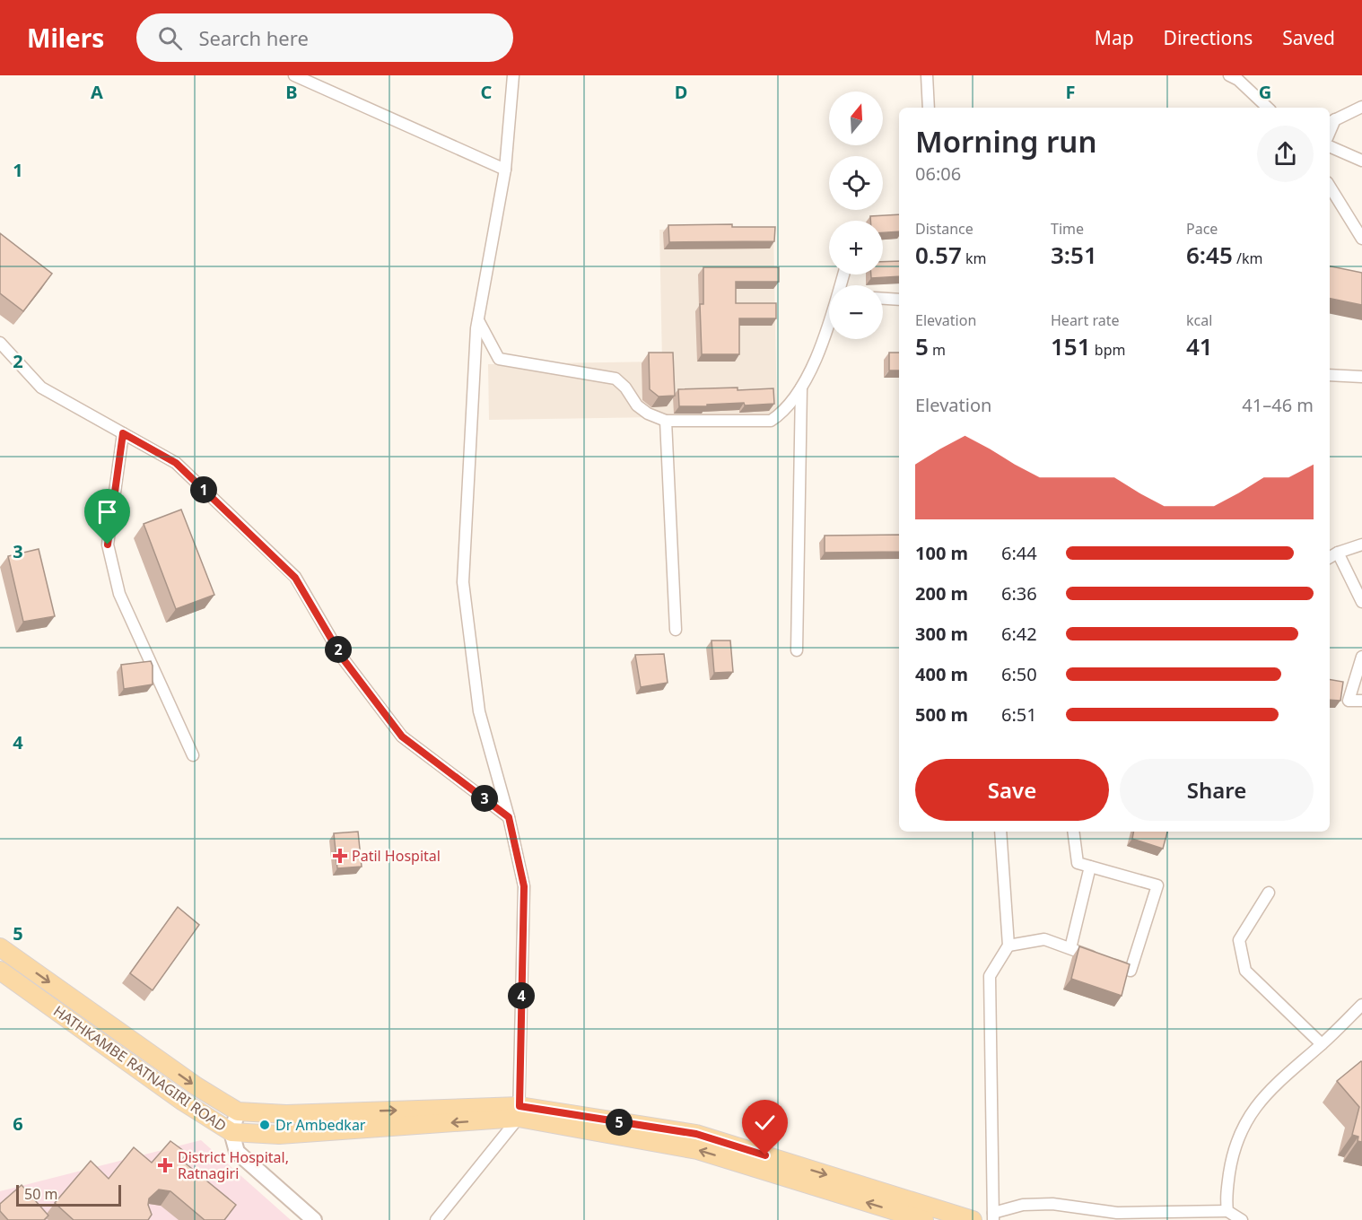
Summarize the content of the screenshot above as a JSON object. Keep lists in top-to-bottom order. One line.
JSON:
{"streets":{"main road":["HATHKAMBE RATNAGIRI ROAD"]},"places":{"health":["Patil Hospital","District Hospital, Ratnagiri"],"other":["Dr Ambedkar"]},"scale_bar":"50 m","north":"top","page":{"header":"Milers","search":"Search here","nav":["Map","Directions","Saved"],"map_buttons":["+","−"],"heading":["Morning run","06:06"],"stats":[["Distance","0.57 km"],["Time","3:51"],["Pace","6:45 /km"],["Elevation","5 m"],["Heart rate","151 bpm"],["kcal","41"]],"chart":["Elevation","41–46 m"],"pins":["1","2","3","4","5"],"list":[{"name":"100 m","note":"6:44"},{"name":"200 m","note":"6:36"},{"name":"300 m","note":"6:42"},{"name":"400 m","note":"6:50"},{"name":"500 m","note":"6:51"}],"buttons":["Save","Share"],"scale":"50 m"},"grid":{"columns":["A","B","C","D","F","G"],"rows":["1","2","3","4","5","6"]}}
